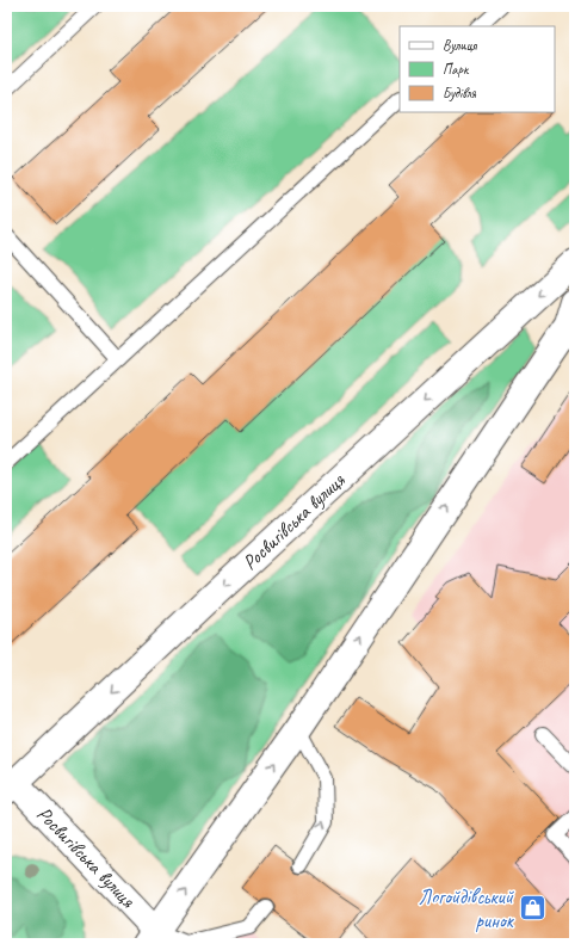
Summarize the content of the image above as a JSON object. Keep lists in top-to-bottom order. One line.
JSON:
{"streets":{"street":["Росвигівська вулиця"]},"places":{"shop":["Логойдівський ринок"]},"legend":["Вулиця","Парк","Будівля"]}
